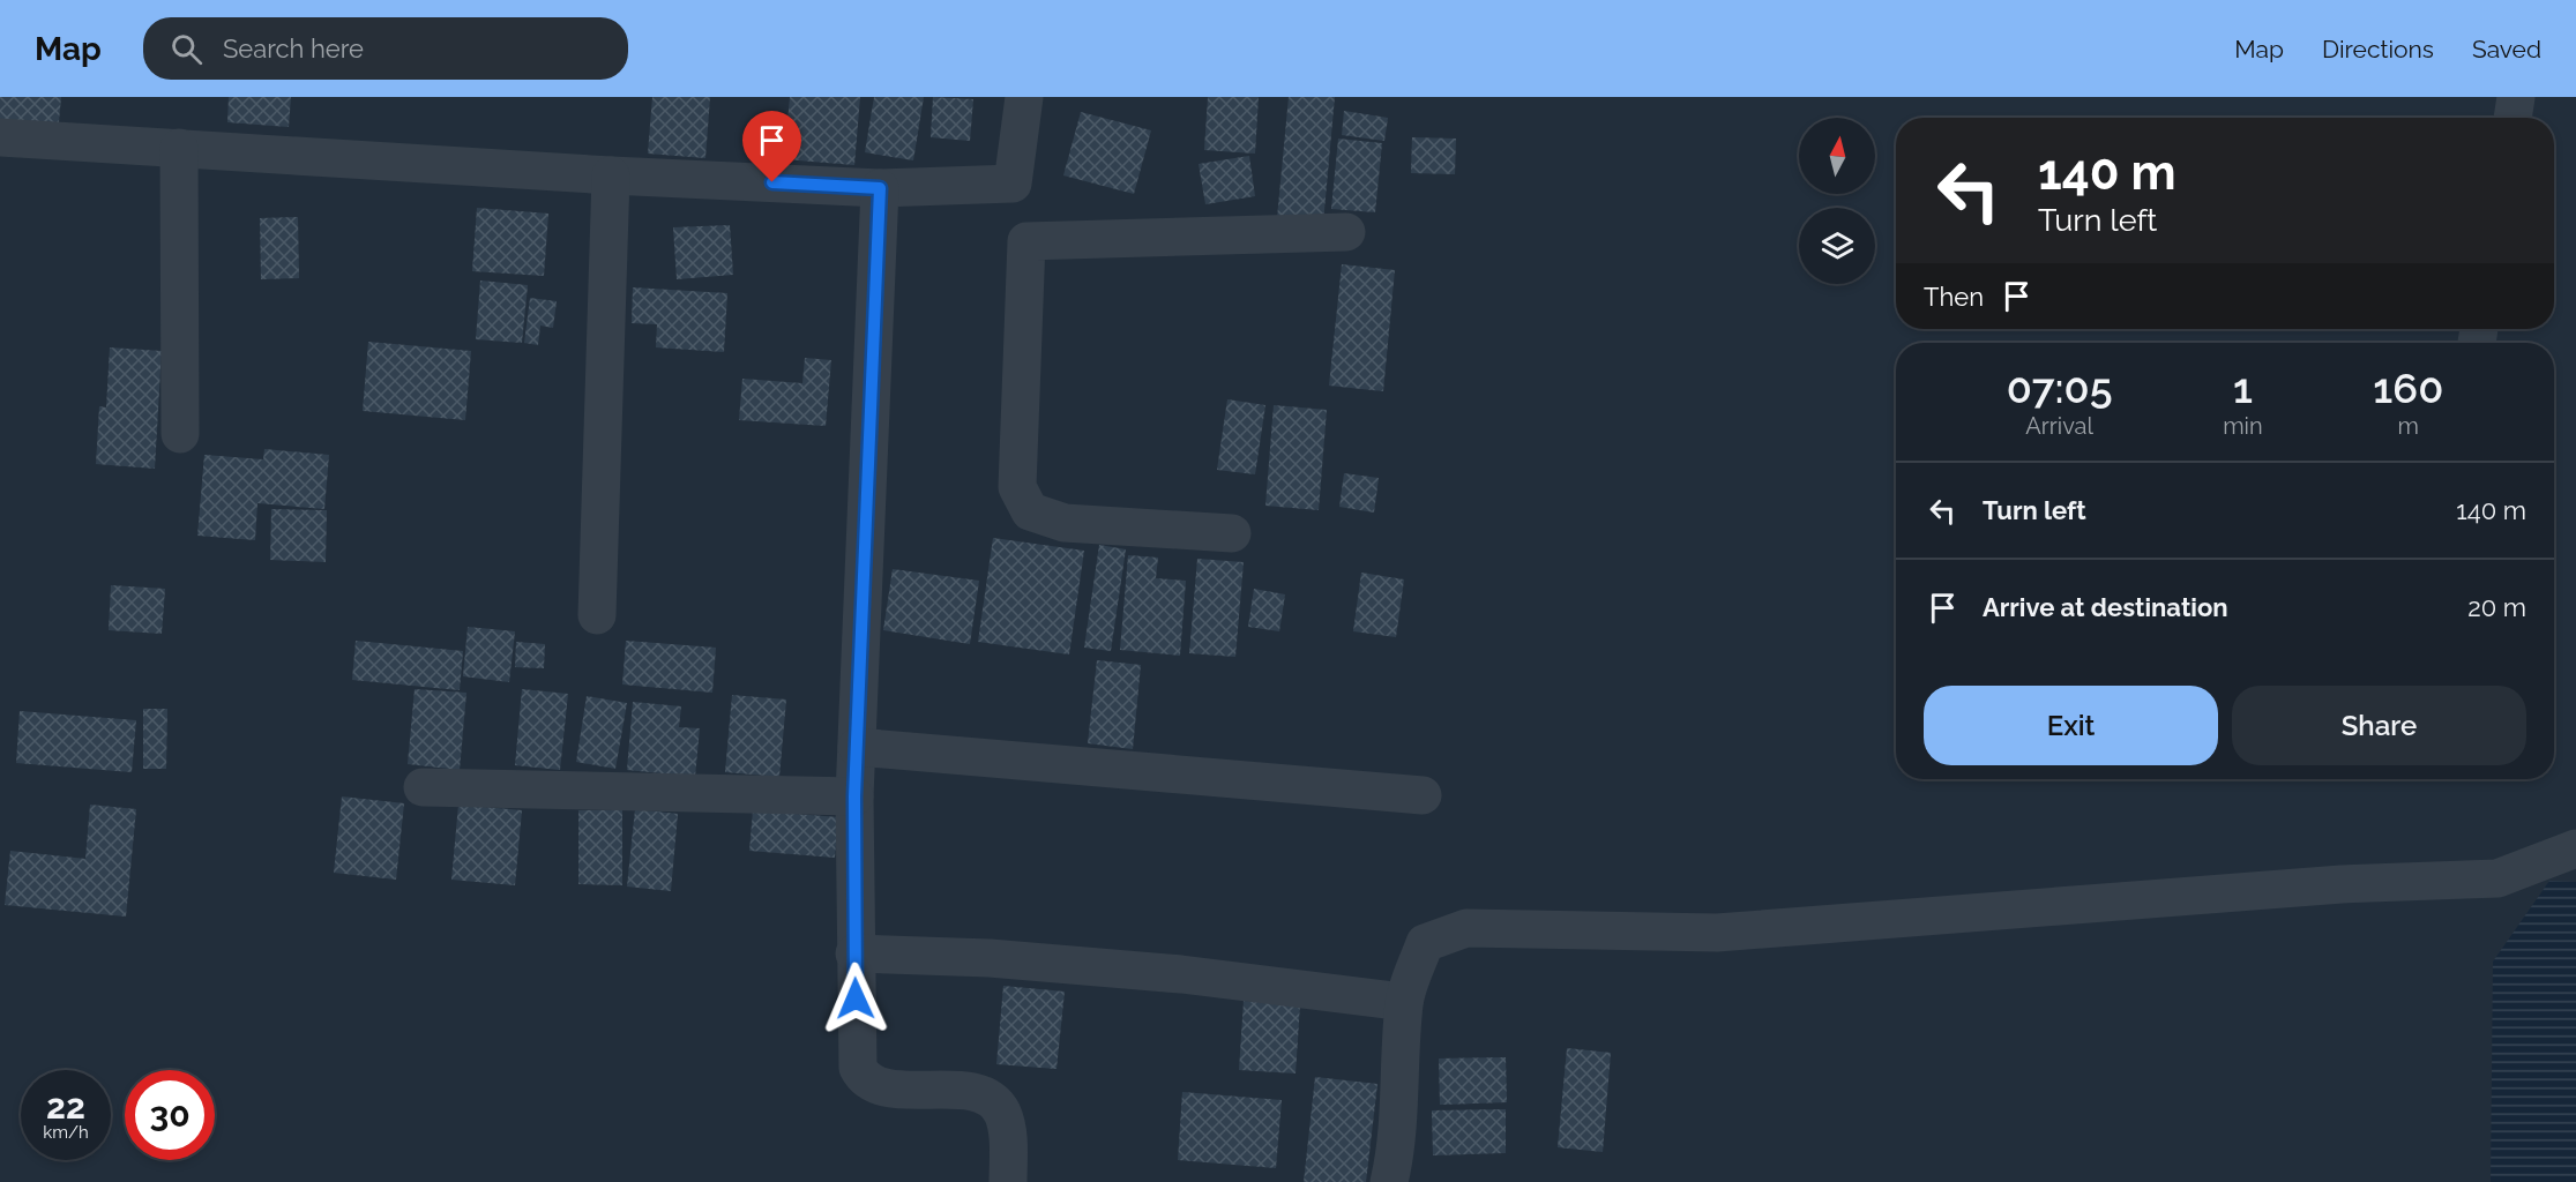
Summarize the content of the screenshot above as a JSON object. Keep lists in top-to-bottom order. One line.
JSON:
{"north":"top","page":{"header":"Map","search":"Search here","nav":["Map","Directions","Saved"],"turn":["140 m","Turn left"],"then":"Then","eta":["07:05","Arrival","1","min","160","m"],"list":[{"name":"Turn left","value":"140 m"},{"name":"Arrive at destination","value":"20 m"}],"buttons":["Exit","Share"],"speed":"22 km/h","limit":"30"}}
